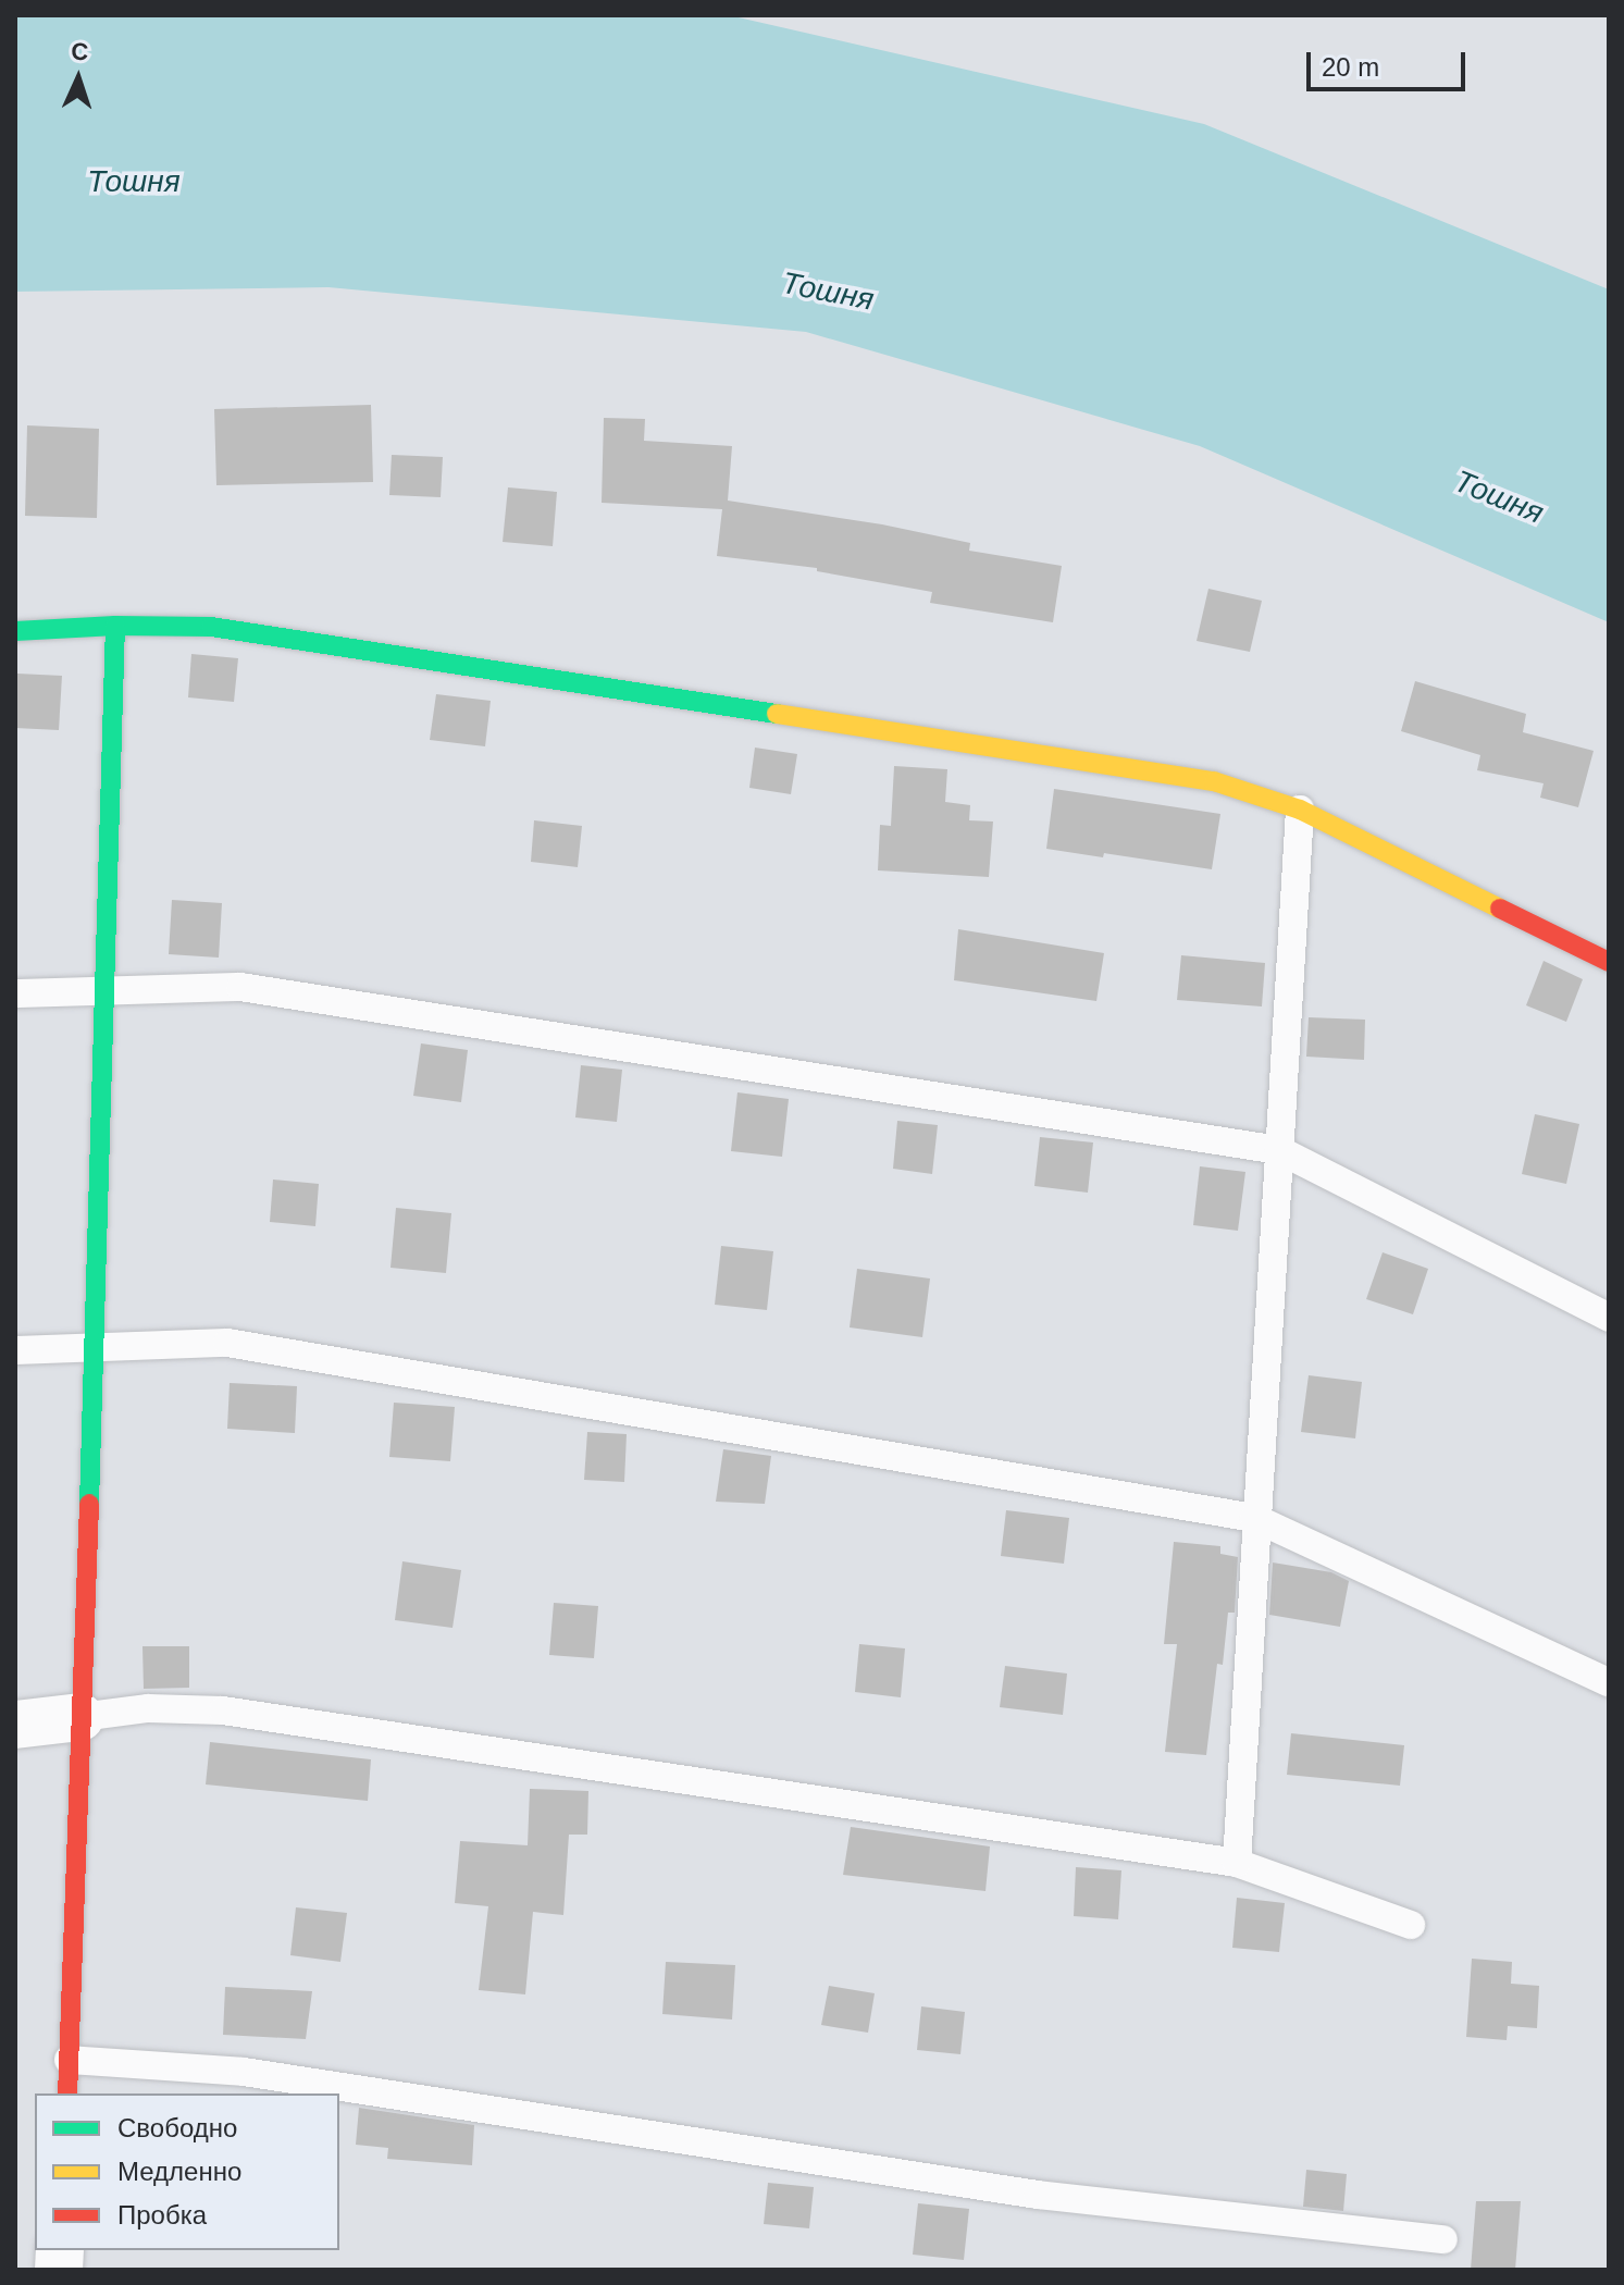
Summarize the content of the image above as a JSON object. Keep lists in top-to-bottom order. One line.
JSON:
{"water":["Тошня"],"legend":["Свободно","Медленно","Пробка"],"scale_bar":"20 m","north":"top"}
